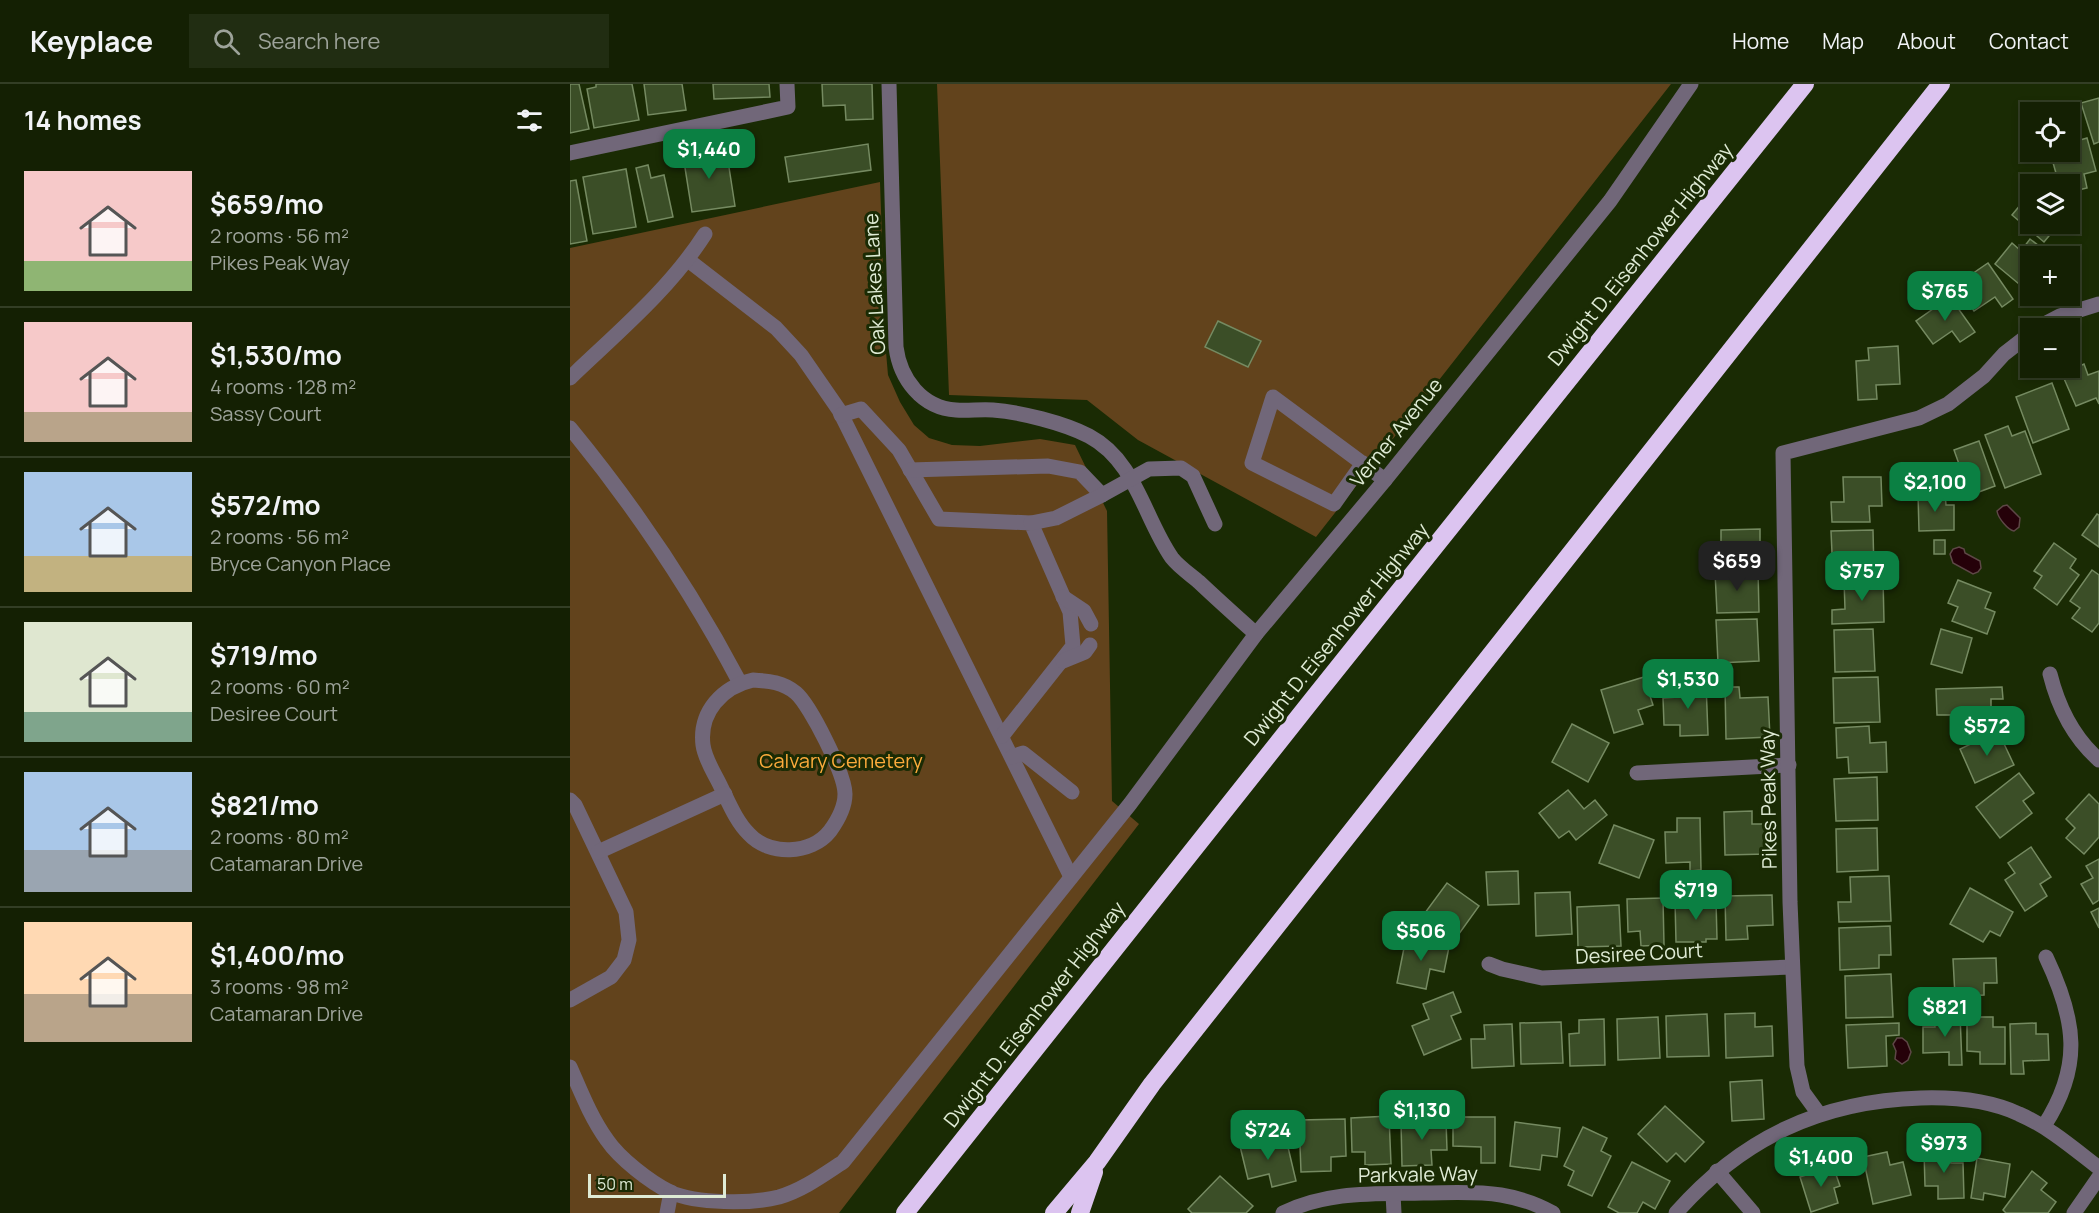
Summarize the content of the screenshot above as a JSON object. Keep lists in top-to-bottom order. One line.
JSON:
{"streets":{"highway":["Dwight D. Eisenhower Highway"],"street":["Oak Lakes Lane","Verner Avenue","Pikes Peak Way","Desiree Court","Parkvale Way"]},"crossings":[["Oak Lakes Lane","Verner Avenue"],["Pikes Peak Way","Desiree Court"]],"parks":["Calvary Cemetery"],"scale_bar":"50 m","page":{"header":"Keyplace","search":"Search here","nav":["Home","Map","About","Contact"],"heading":"14 homes","map_buttons":["+","−"],"price":["$1,440","$765","$2,100","$659","$757","$1,530","$572","$719","$506","$821","$1,130","$724","$973","$1,400"],"list":[{"name":"$659/mo","note":"2 rooms · 56 m² · Pikes Peak Way"},{"name":"$1,530/mo","note":"4 rooms · 128 m² · Sassy Court"},{"name":"$572/mo","note":"2 rooms · 56 m² · Bryce Canyon Place"},{"name":"$719/mo","note":"2 rooms · 60 m² · Desiree Court"},{"name":"$821/mo","note":"2 rooms · 80 m² · Catamaran Drive"},{"name":"$1,400/mo","note":"3 rooms · 98 m² · Catamaran Drive"}],"scale":"50 m"}}
